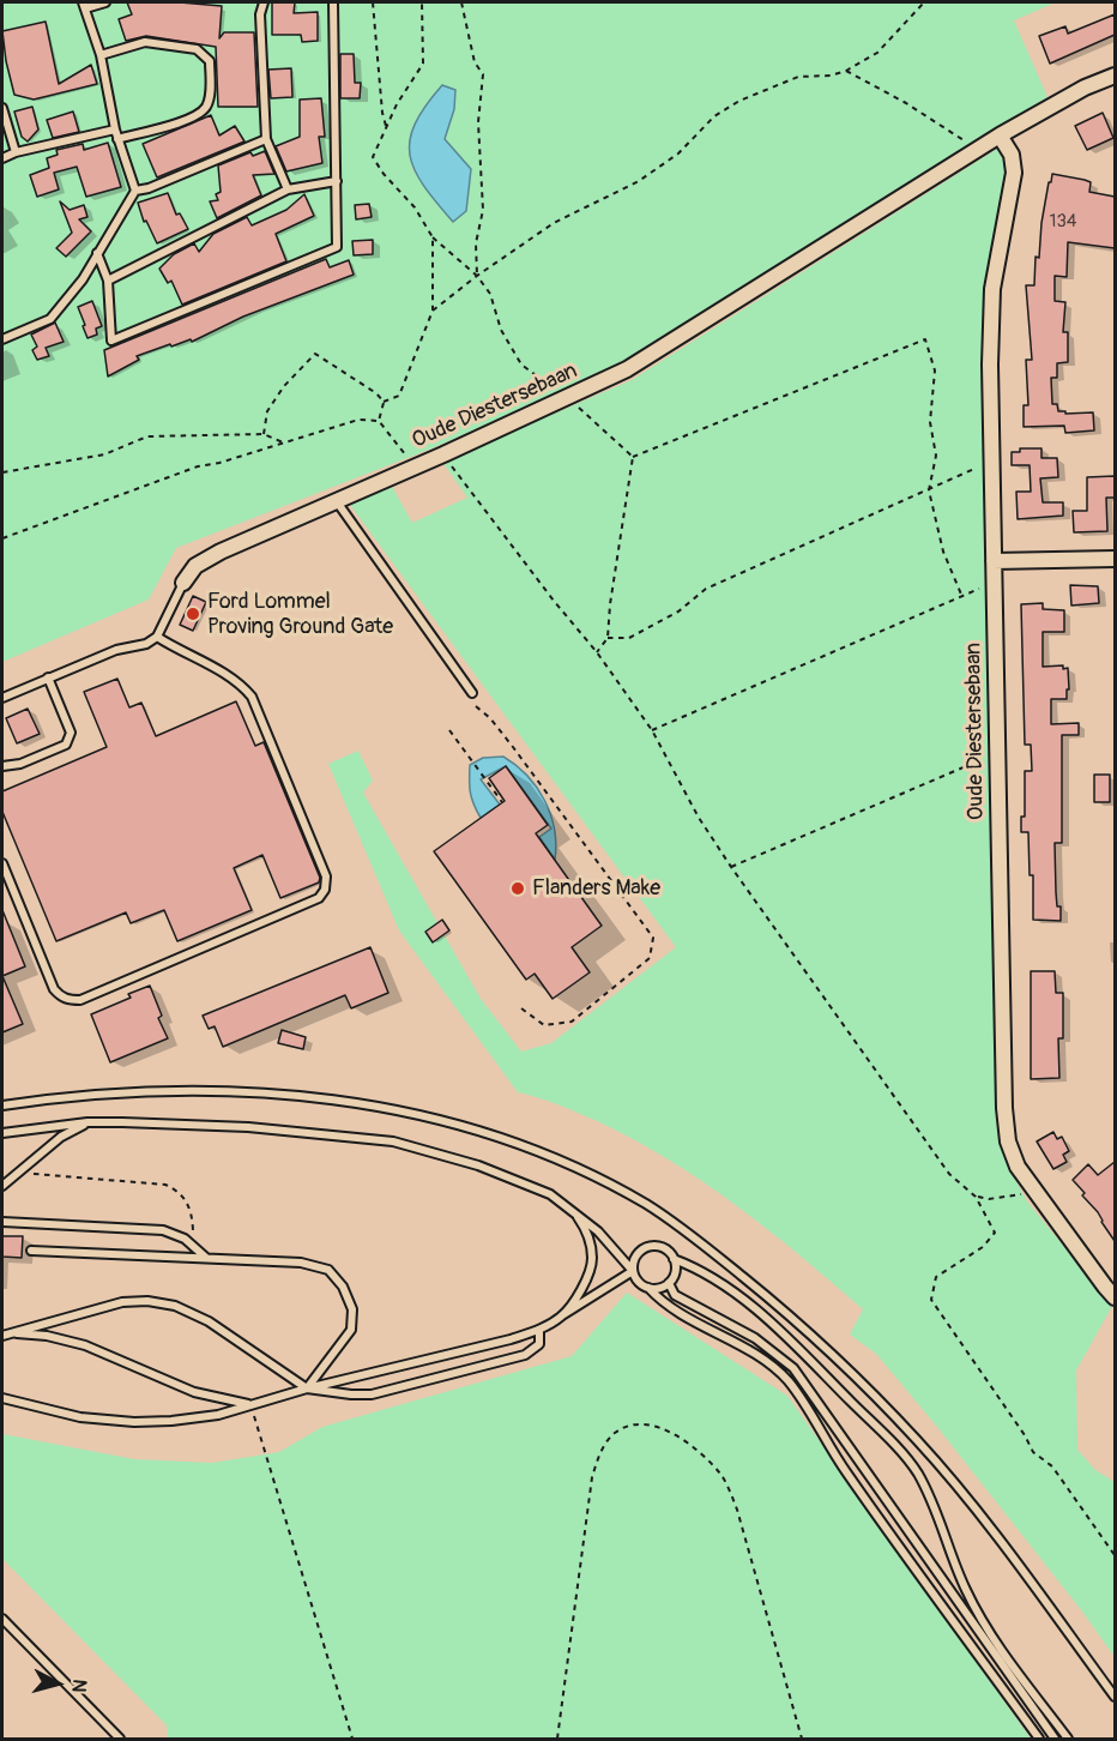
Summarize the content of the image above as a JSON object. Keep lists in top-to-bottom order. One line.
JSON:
{"streets":{"street":["Oude Diestersebaan"]},"places":["Ford Lommel Proving Ground Gate","Flanders Make"],"house_numbers":["134"],"north":"right"}
